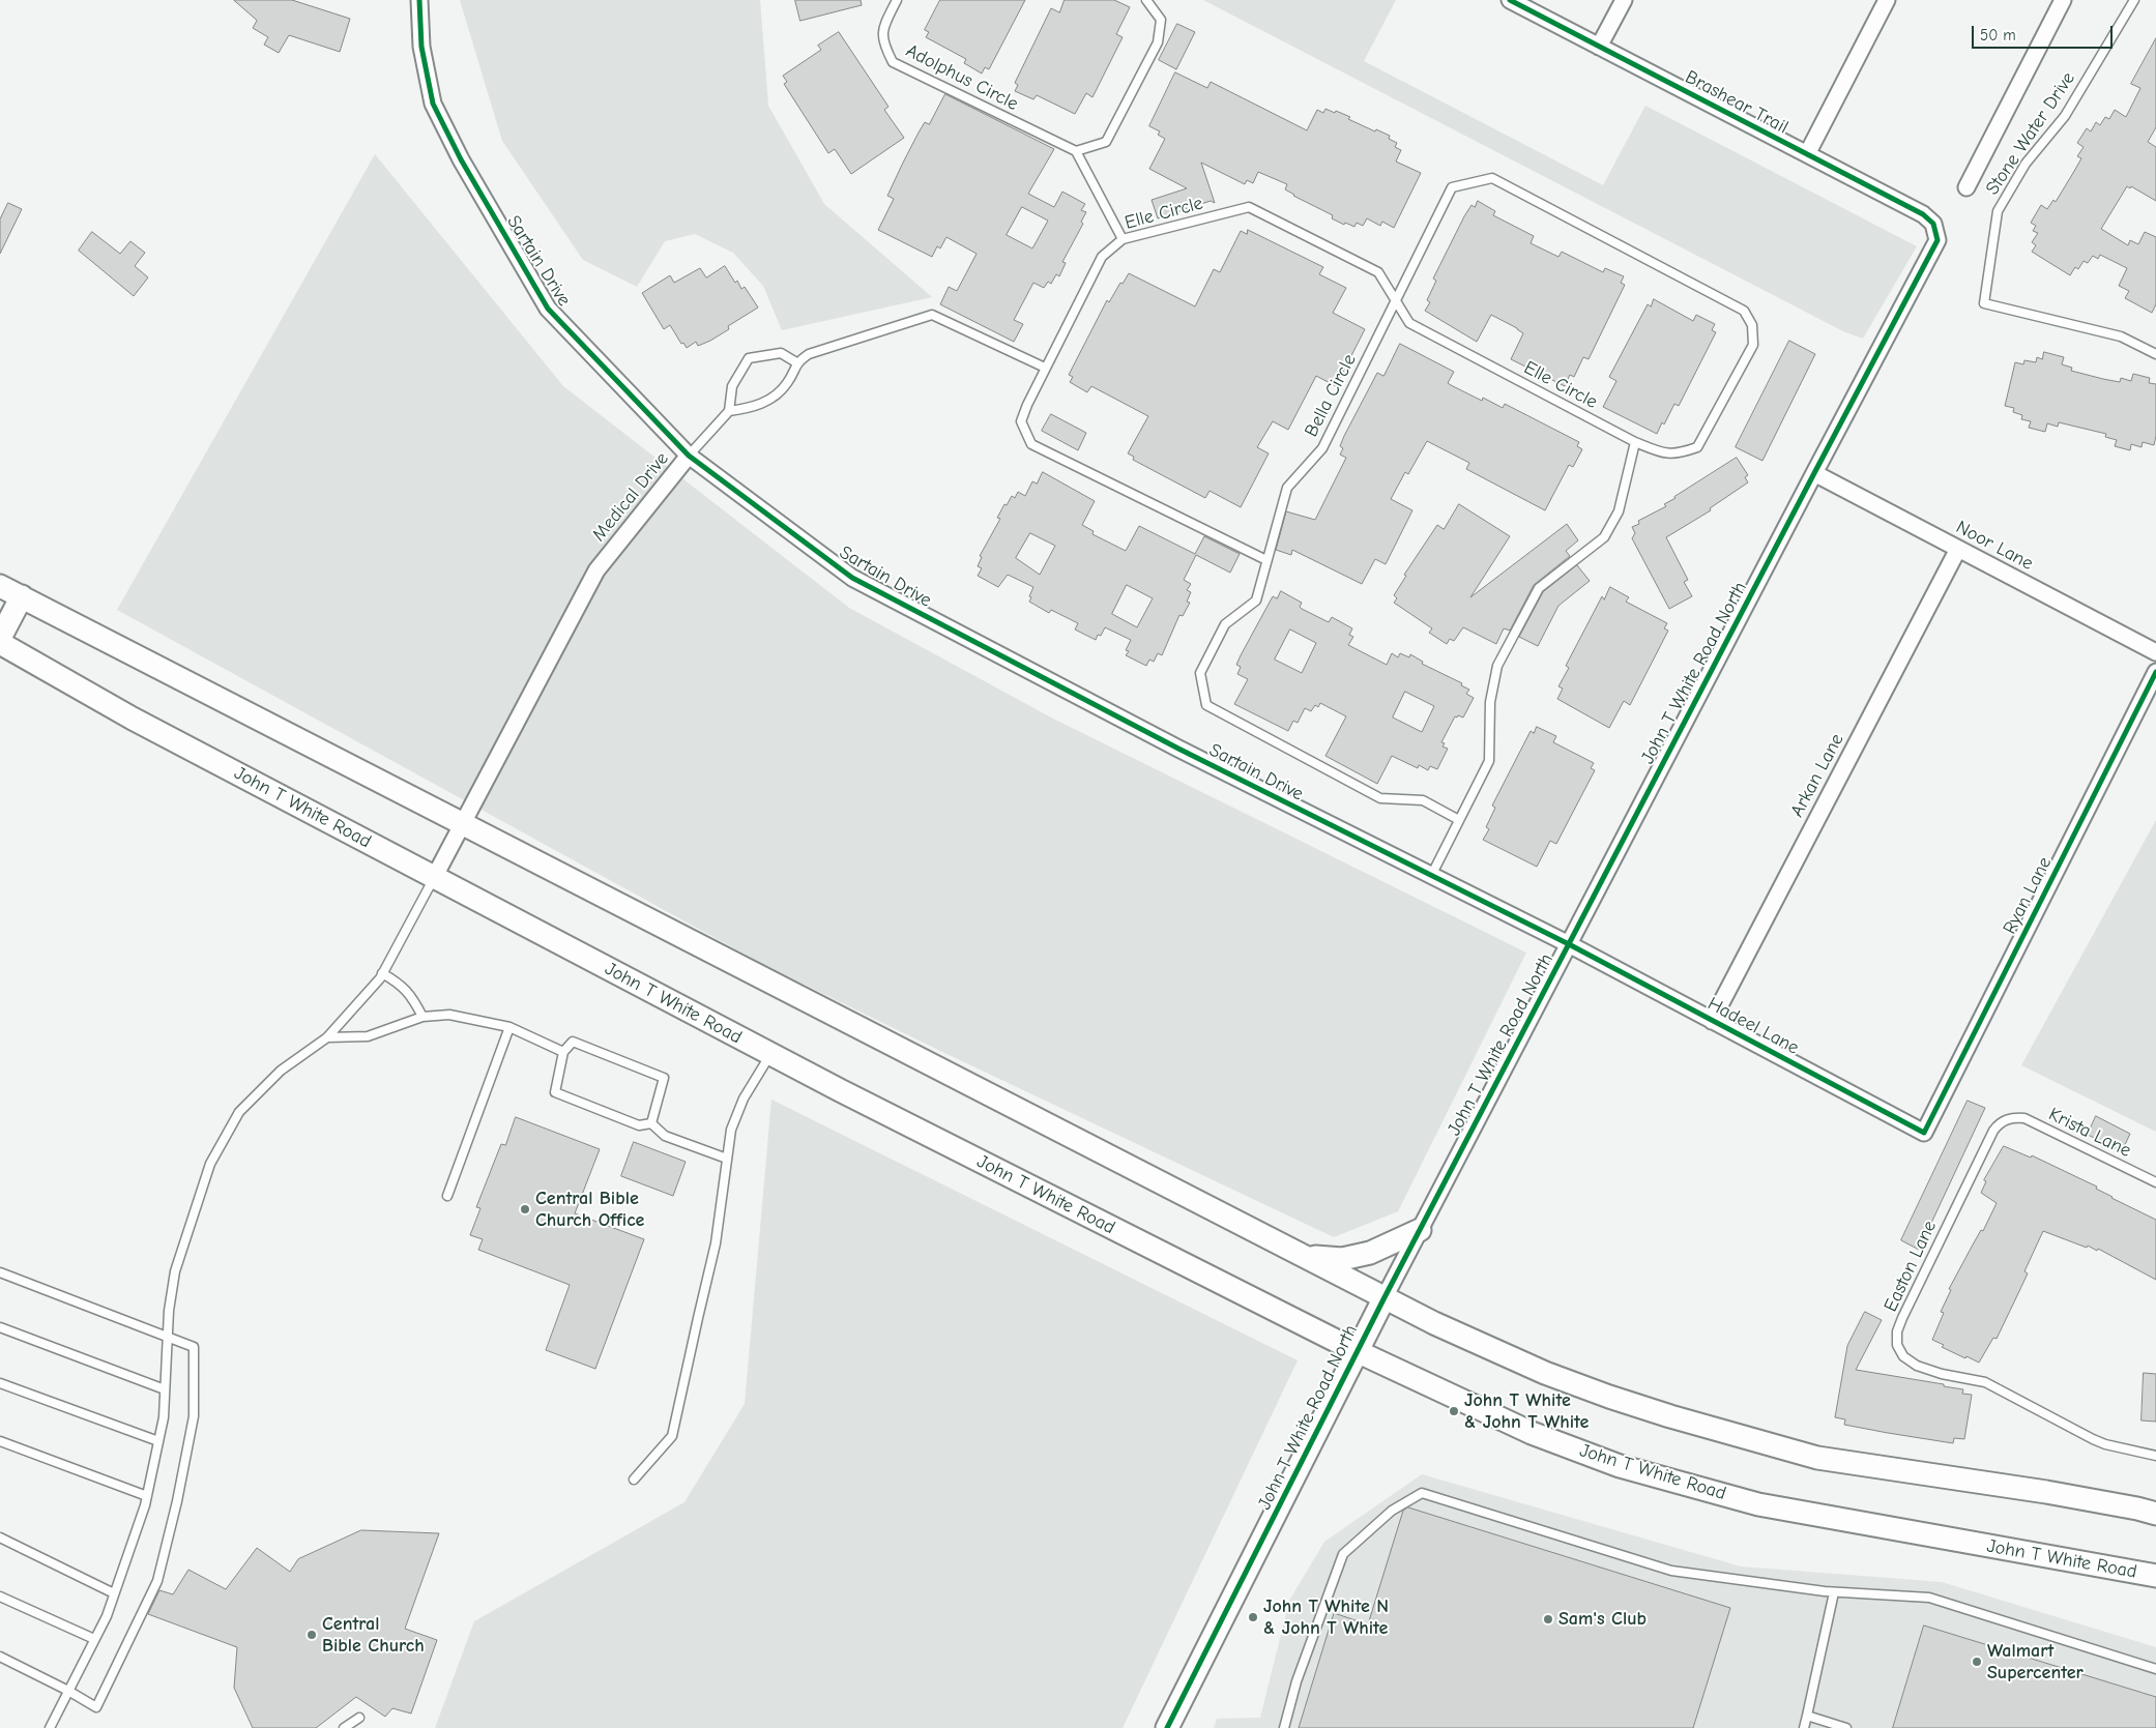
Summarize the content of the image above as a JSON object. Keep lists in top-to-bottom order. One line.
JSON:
{"streets":{"main road":["John T White Road North","John T White Road"],"street":["Brashear Trail","Sartain Drive","Medical Drive","Noor Lane","Arkan Lane","Ryan Lane","Hadeel Lane"],"lane":["Adolphus Circle","Stone Water Drive","Elle Circle","Bella Circle","Krista Lane","Easton Lane"]},"crossings":[["Brashear Trail","John T White Road North"],["Elle Circle","Bella Circle"],["Sartain Drive","Medical Drive"],["Sartain Drive","John T White Road North"],["Sartain Drive","Hadeel Lane"],["Medical Drive","John T White Road"],["Noor Lane","John T White Road North"],["Noor Lane","Arkan Lane"],["John T White Road North","John T White Road"],["John T White Road North","Hadeel Lane"],["Arkan Lane","Hadeel Lane"],["Ryan Lane","Hadeel Lane"],["Krista Lane","Easton Lane"]],"places":["Central Bible Church Office","John T White & John T White","John T White N & John T White","Sam's Club","Central Bible Church","Walmart Supercenter"],"scale_bar":"50 m"}
